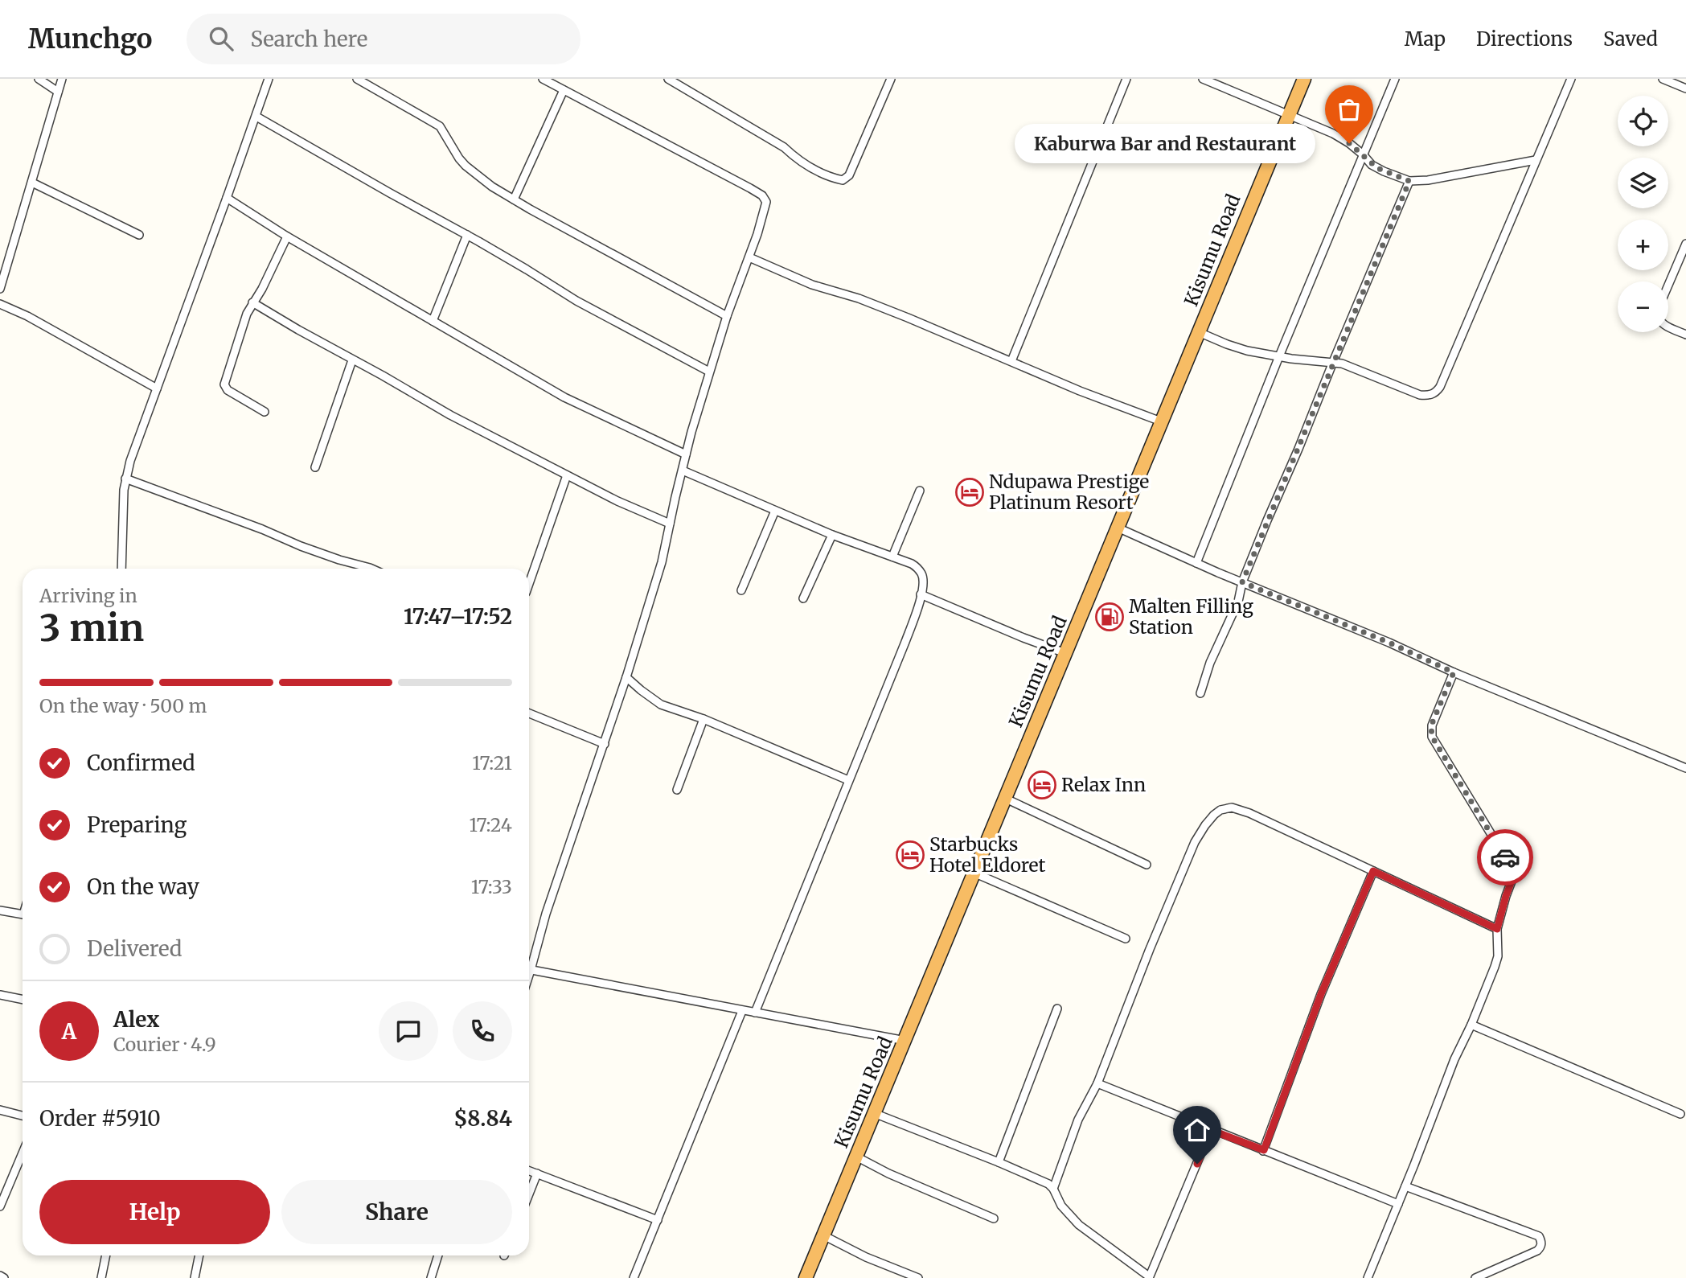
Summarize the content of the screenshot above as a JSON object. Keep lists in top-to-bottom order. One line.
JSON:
{"streets":{"highway":["Kisumu Road"]},"places":{"other":["Kaburwa Bar and Restaurant"],"hotel":["Ndupawa Prestige Platinum Resort","Relax Inn","Starbucks Hotel Eldoret"],"fuel station":["Malten Filling Station"]},"page":{"header":"Munchgo","search":"Search here","nav":["Map","Directions","Saved"],"map_buttons":["+","−"],"bubble":"Kaburwa Bar and Restaurant","heading":["3 min","Arriving in","17:47–17:52"],"panel":["Alex","Courier · 4.9","Order #5910","$8.84"],"bar":"On the way · 500 m","list":[["Confirmed","17:21"],["Preparing","17:24"],["On the way","17:33"],"Delivered"],"round":"A","buttons":["Help","Share"]}}
